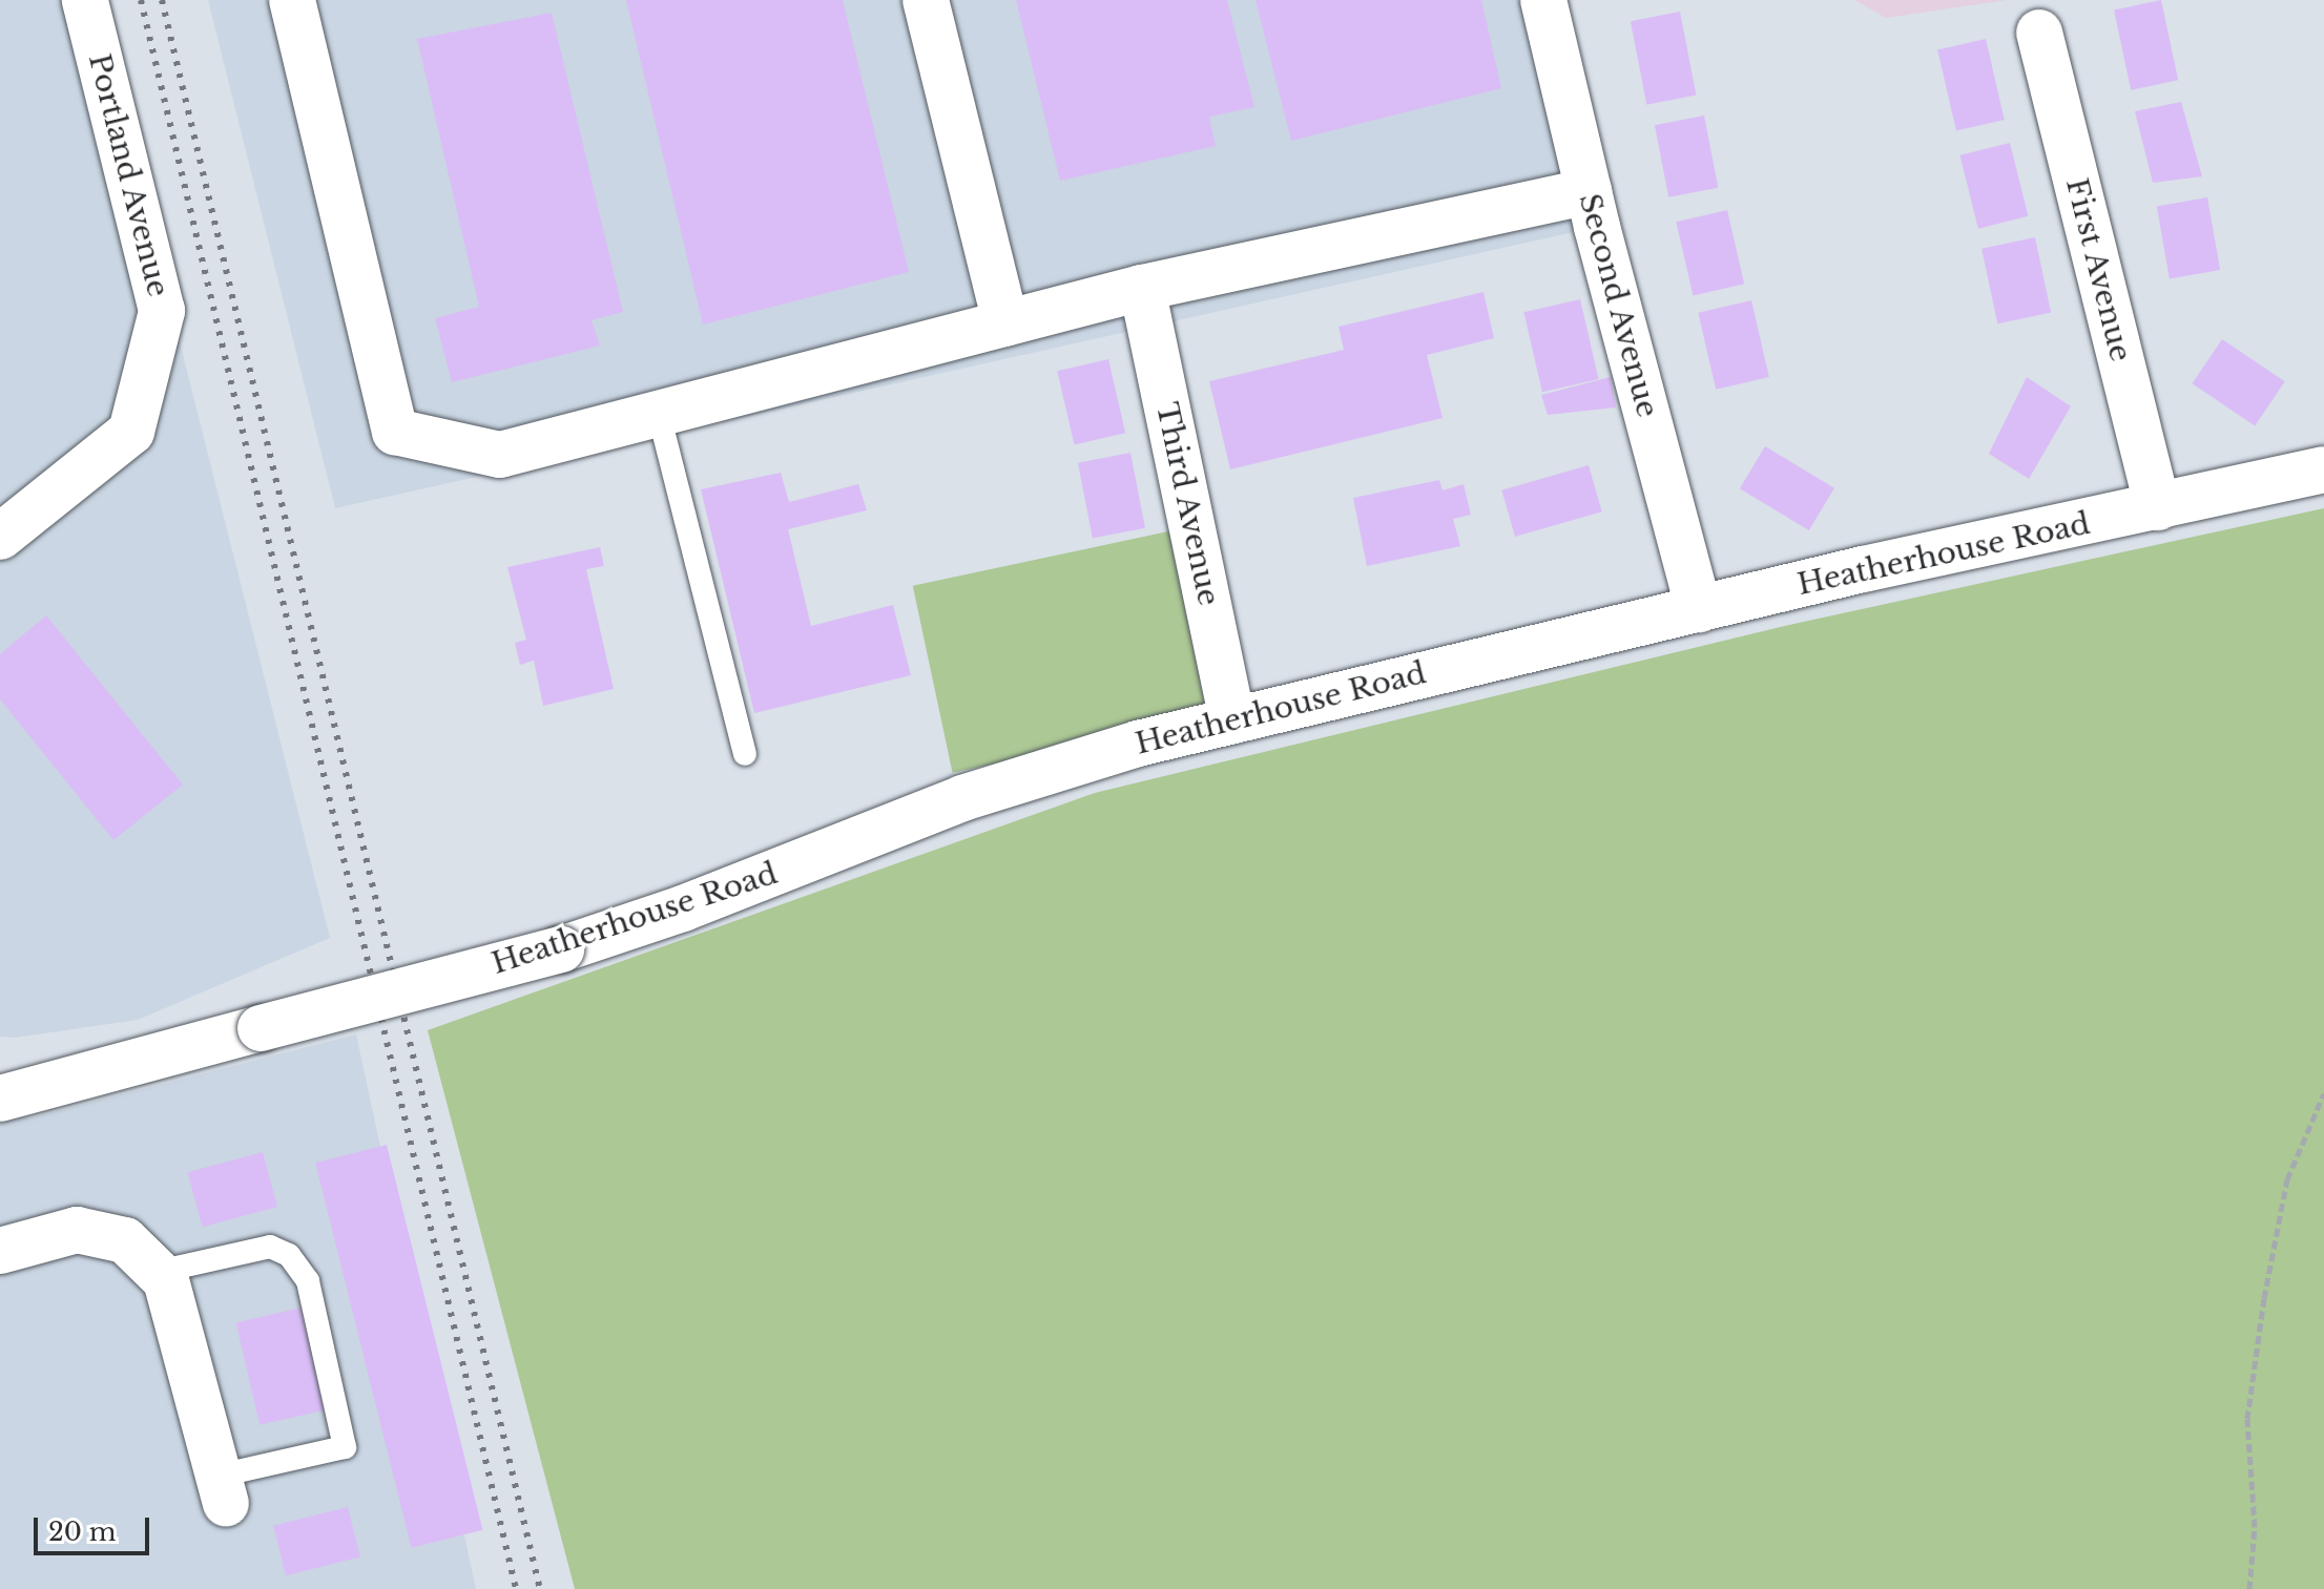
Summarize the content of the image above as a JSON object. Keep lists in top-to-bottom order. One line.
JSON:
{"streets":{"street":["Portland Avenue","First Avenue","Second Avenue","Third Avenue","Heatherhouse Road"]},"crossings":[["First Avenue","Heatherhouse Road"],["Second Avenue","Heatherhouse Road"],["Third Avenue","Heatherhouse Road"]],"scale_bar":"20 m"}
